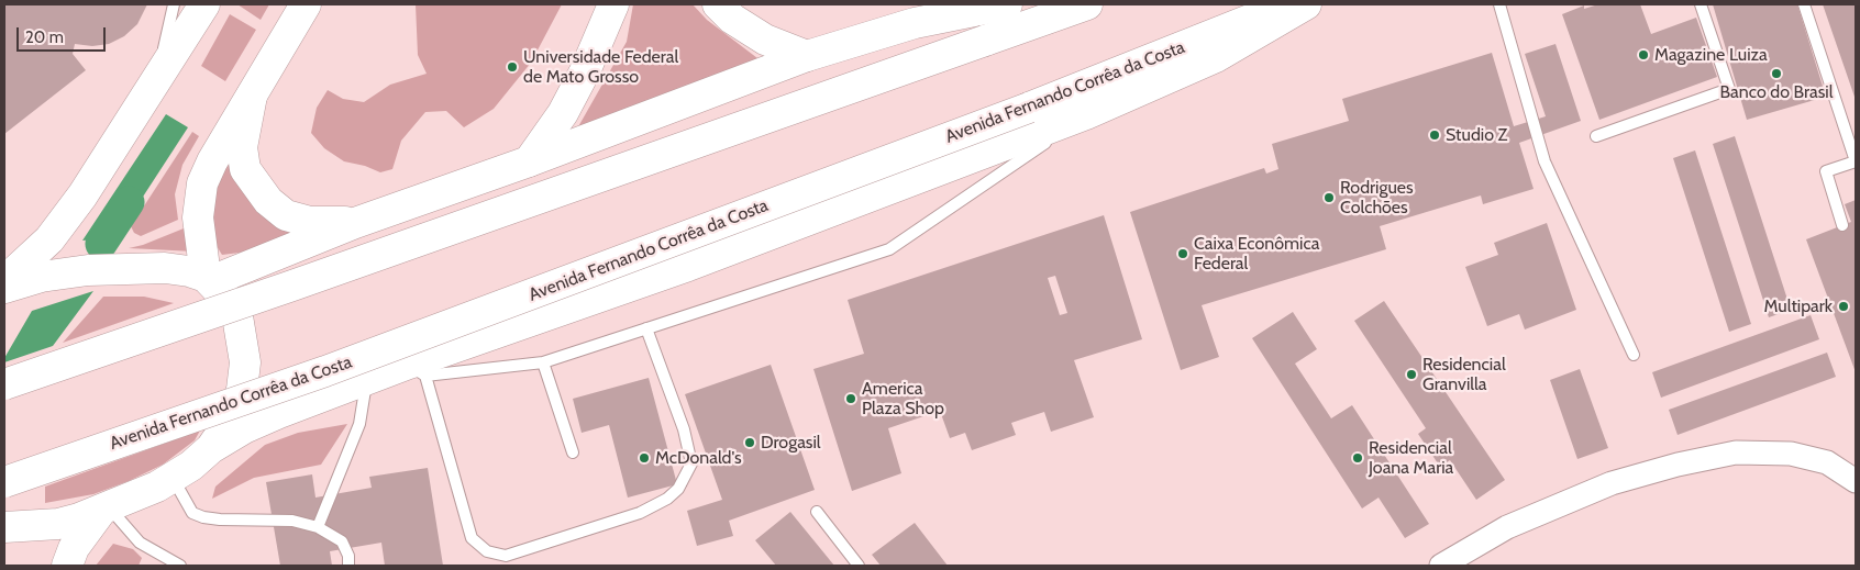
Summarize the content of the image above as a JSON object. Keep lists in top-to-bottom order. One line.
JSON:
{"streets":{"main road":["Avenida Fernando Corrêa da Costa"]},"places":["Magazine Luiza","Universidade Federal de Mato Grosso","Banco do Brasil","Studio Z","Rodrigues Colchões","Caixa Econômica Federal","Multipark","Residencial Granvilla","America Plaza Shop","Drogasil","McDonald's","Residencial Joana Maria"],"scale_bar":"20 m"}
